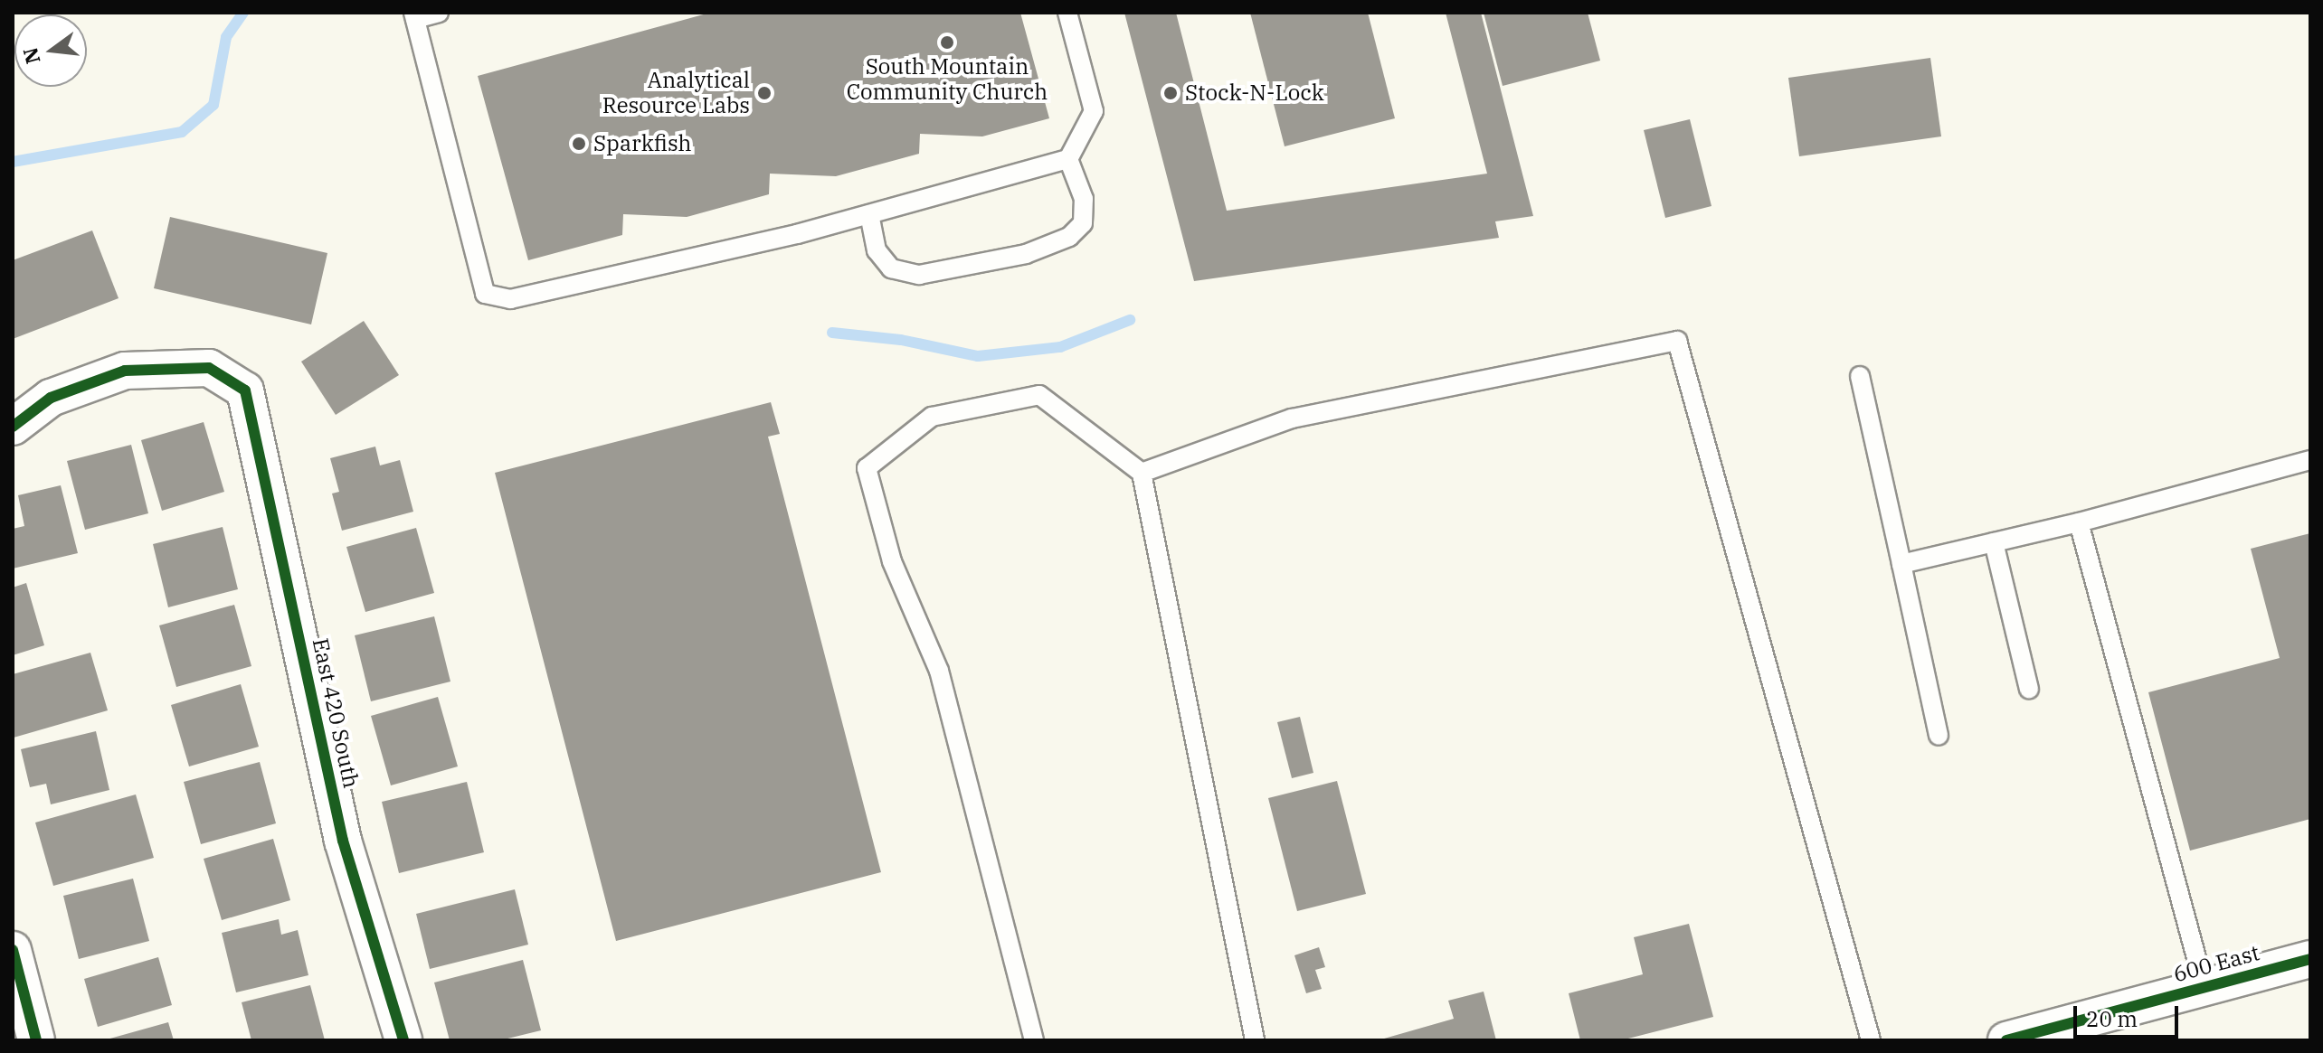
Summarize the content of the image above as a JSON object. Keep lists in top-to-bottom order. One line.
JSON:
{"streets":{"street":["East 420 South","600 East"]},"places":["South Mountain Community Church","Analytical Resource Labs","Stock-N-Lock","Sparkfish"],"scale_bar":"20 m","north":"left"}
